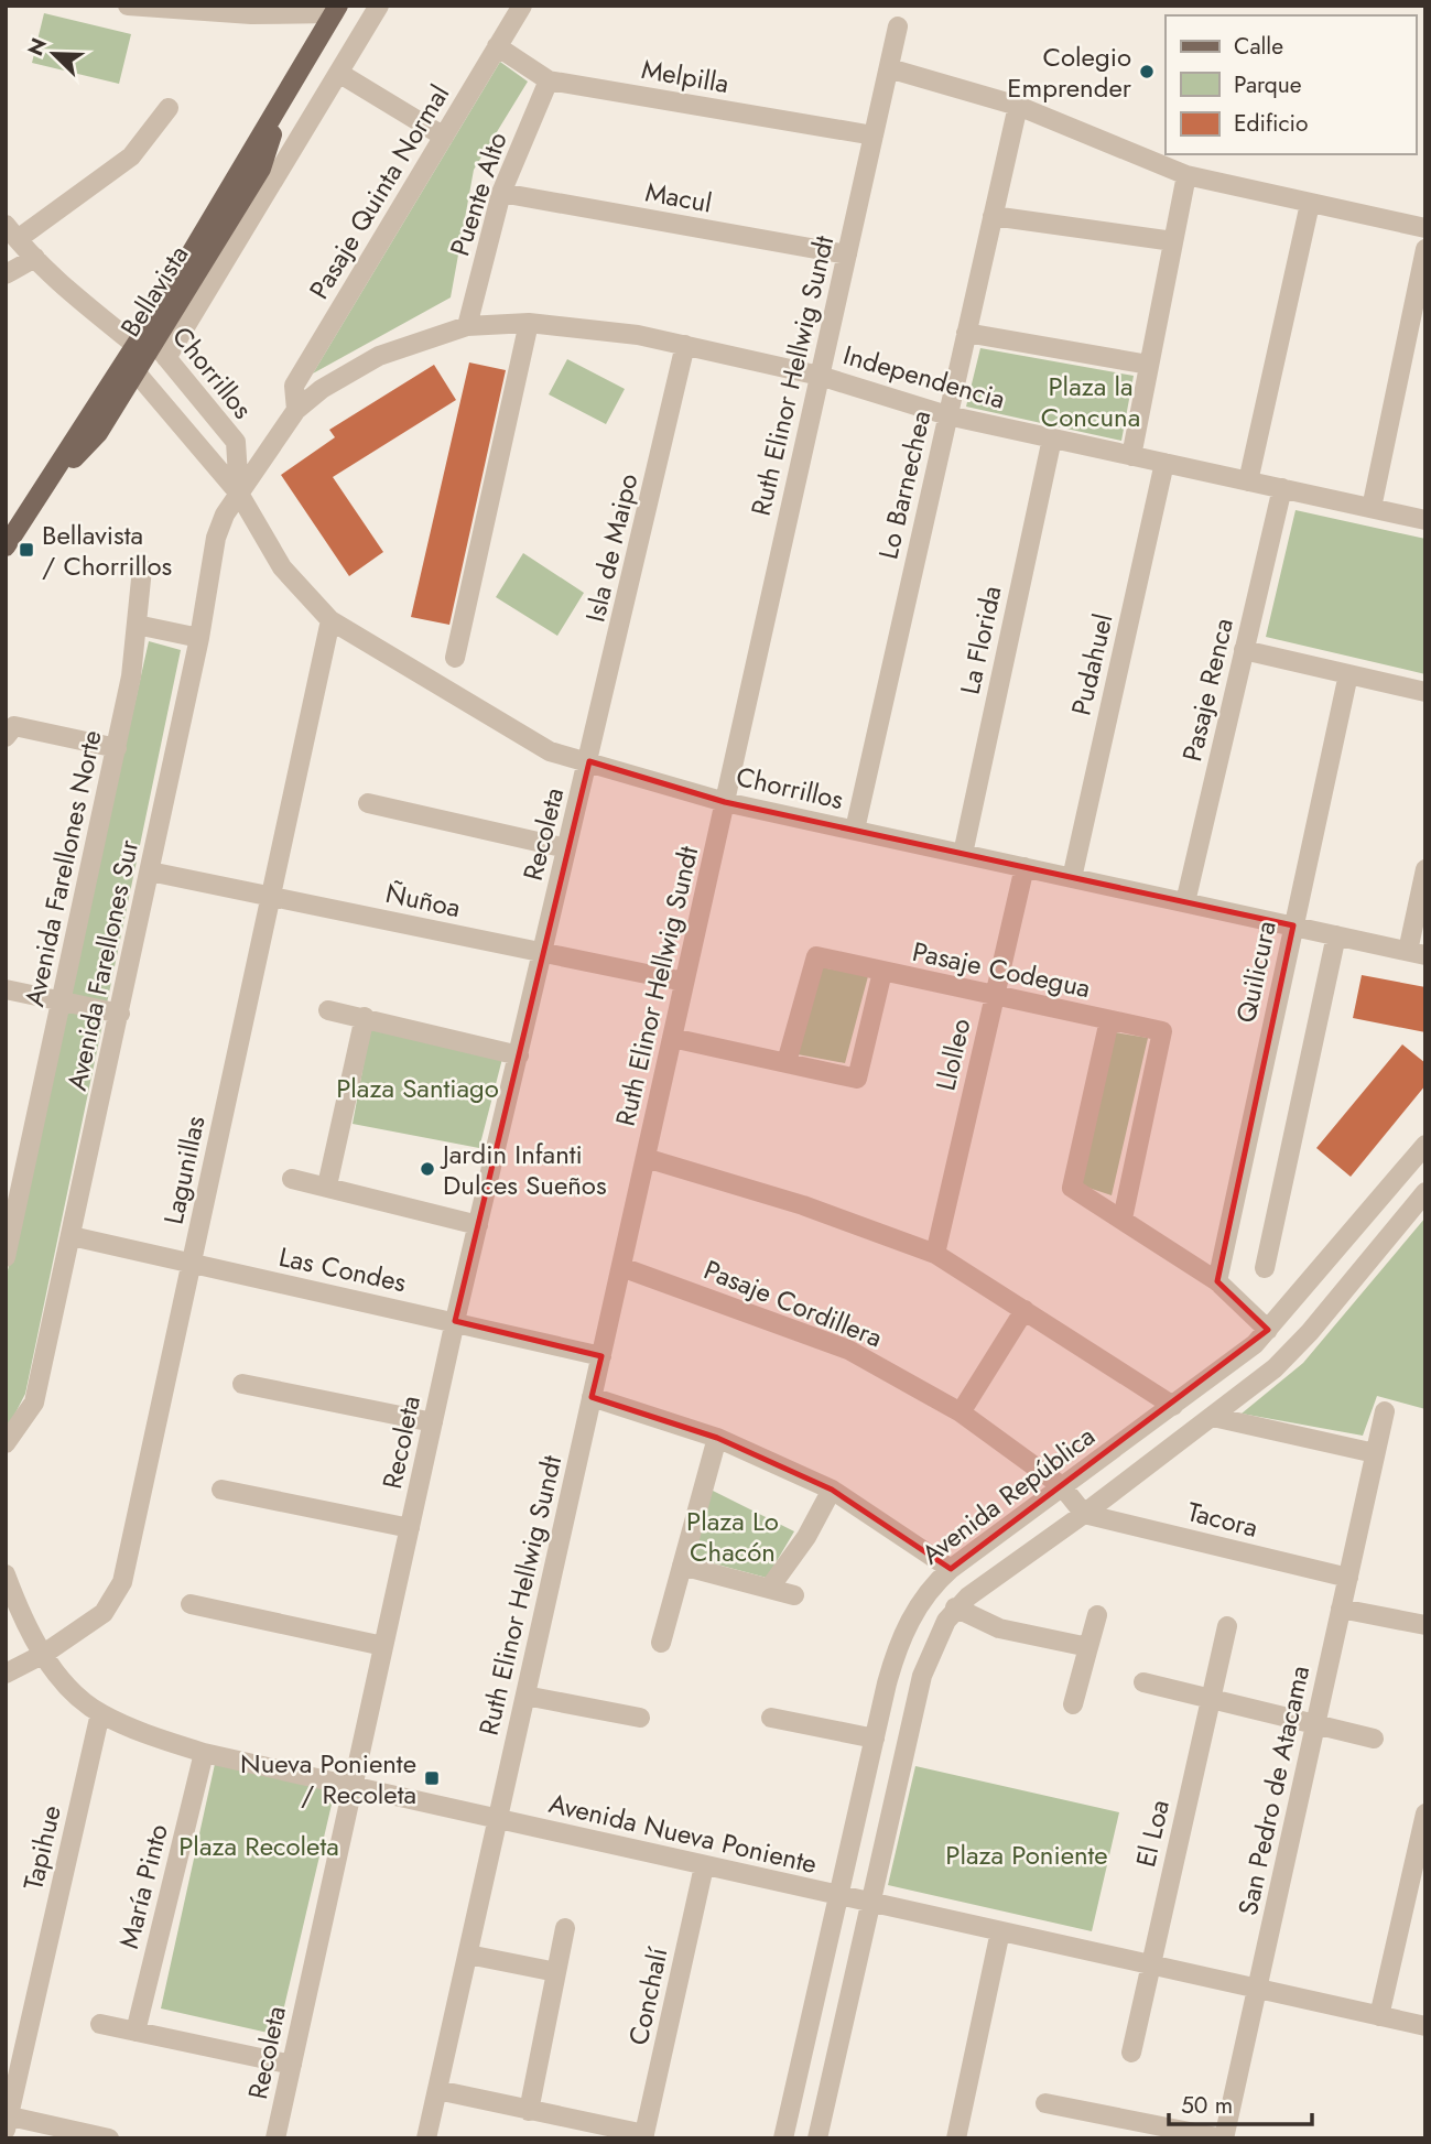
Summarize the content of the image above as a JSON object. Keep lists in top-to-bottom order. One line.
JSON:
{"streets":{"main road":["Bellavista"],"street":["Melpilla","Pasaje Quinta Normal","Puente Alto","Macul","Chorrillos","Ruth Elinor Hellwig Sundt","Independencia","Lo Barnechea","Isla de Maipo","La Florida","Pudahuel","Pasaje Renca","Recoleta","Avenida Farellones Norte","Ñuñoa","Avenida Farellones Sur","Pasaje Codegua","Quilicura","Llolleo","Lagunillas","Las Condes","Pasaje Cordillera","Avenida República","Tacora","San Pedro de Atacama","Avenida Nueva Poniente","El Loa","Tapihue","María Pinto","Conchalí"]},"crossings":[["Melpilla","Pasaje Quinta Normal"],["Melpilla","Puente Alto"],["Melpilla","Ruth Elinor Hellwig Sundt"],["Pasaje Quinta Normal","Independencia"],["Puente Alto","Macul"],["Puente Alto","Independencia"],["Macul","Ruth Elinor Hellwig Sundt"],["Bellavista","Chorrillos"],["Chorrillos","Ruth Elinor Hellwig Sundt"],["Chorrillos","Independencia"],["Chorrillos","Lo Barnechea"],["Chorrillos","Isla de Maipo"],["Chorrillos","La Florida"],["Chorrillos","Pudahuel"],["Chorrillos","Pasaje Renca"],["Chorrillos","Recoleta"],["Chorrillos","Avenida Farellones Sur"],["Chorrillos","Quilicura"],["Chorrillos","Llolleo"],["Chorrillos","Lagunillas"],["Ruth Elinor Hellwig Sundt","Independencia"],["Ruth Elinor Hellwig Sundt","Ñuñoa"],["Ruth Elinor Hellwig Sundt","Pasaje Codegua"],["Ruth Elinor Hellwig Sundt","Las Condes"],["Ruth Elinor Hellwig Sundt","Pasaje Cordillera"],["Ruth Elinor Hellwig Sundt","Avenida Nueva Poniente"],["Independencia","Lo Barnechea"],["Independencia","Isla de Maipo"],["Independencia","La Florida"],["Independencia","Pudahuel"],["Independencia","Pasaje Renca"],["Independencia","Avenida Farellones Sur"],["Isla de Maipo","Recoleta"],["Recoleta","Ñuñoa"],["Recoleta","Las Condes"],["Recoleta","Avenida Nueva Poniente"],["Ñuñoa","Avenida Farellones Sur"],["Ñuñoa","Lagunillas"],["Avenida Farellones Sur","Las Condes"],["Pasaje Codegua","Quilicura"],["Pasaje Codegua","Llolleo"],["Pasaje Codegua","Avenida República"],["Lagunillas","Las Condes"],["Lagunillas","Avenida Nueva Poniente"],["Pasaje Cordillera","Avenida República"],["Pasaje Cordillera","Tacora"],["Avenida República","Avenida Nueva Poniente"],["Tacora","San Pedro de Atacama"],["San Pedro de Atacama","Avenida Nueva Poniente"],["Avenida Nueva Poniente","El Loa"],["Avenida Nueva Poniente","Tapihue"],["Avenida Nueva Poniente","María Pinto"],["Avenida Nueva Poniente","Conchalí"]],"parks":["Plaza la Concuna","Plaza Santiago","Plaza Lo Chacón","Plaza Recoleta","Plaza Poniente"],"places":{"other":["Colegio Emprender","Jardin Infanti Dulces Sueños"],"transit":["Bellavista / Chorrillos","Nueva Poniente / Recoleta"]},"legend":["Calle","Parque","Edificio"],"scale_bar":"50 m","north":"top left"}
